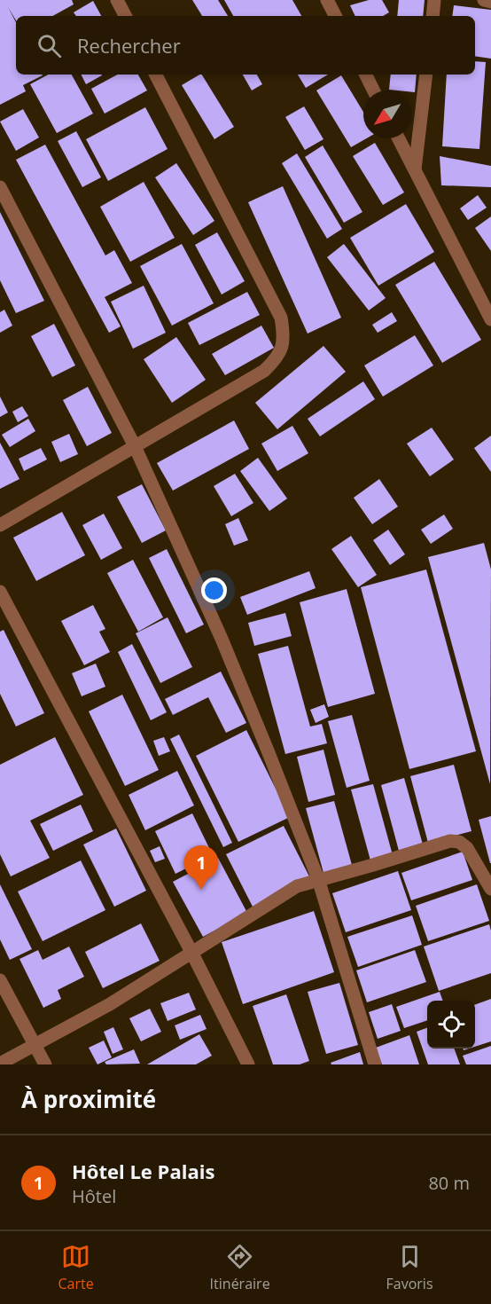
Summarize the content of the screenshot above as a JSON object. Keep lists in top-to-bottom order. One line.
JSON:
{"north":"bottom left","page":{"search":"Rechercher","pins":"1","heading":"À proximité","list":[{"mark":"1","name":"Hôtel Le Palais","note":"Hôtel","value":"80 m"}],"nav":["Carte","Itinéraire","Favoris"]}}
